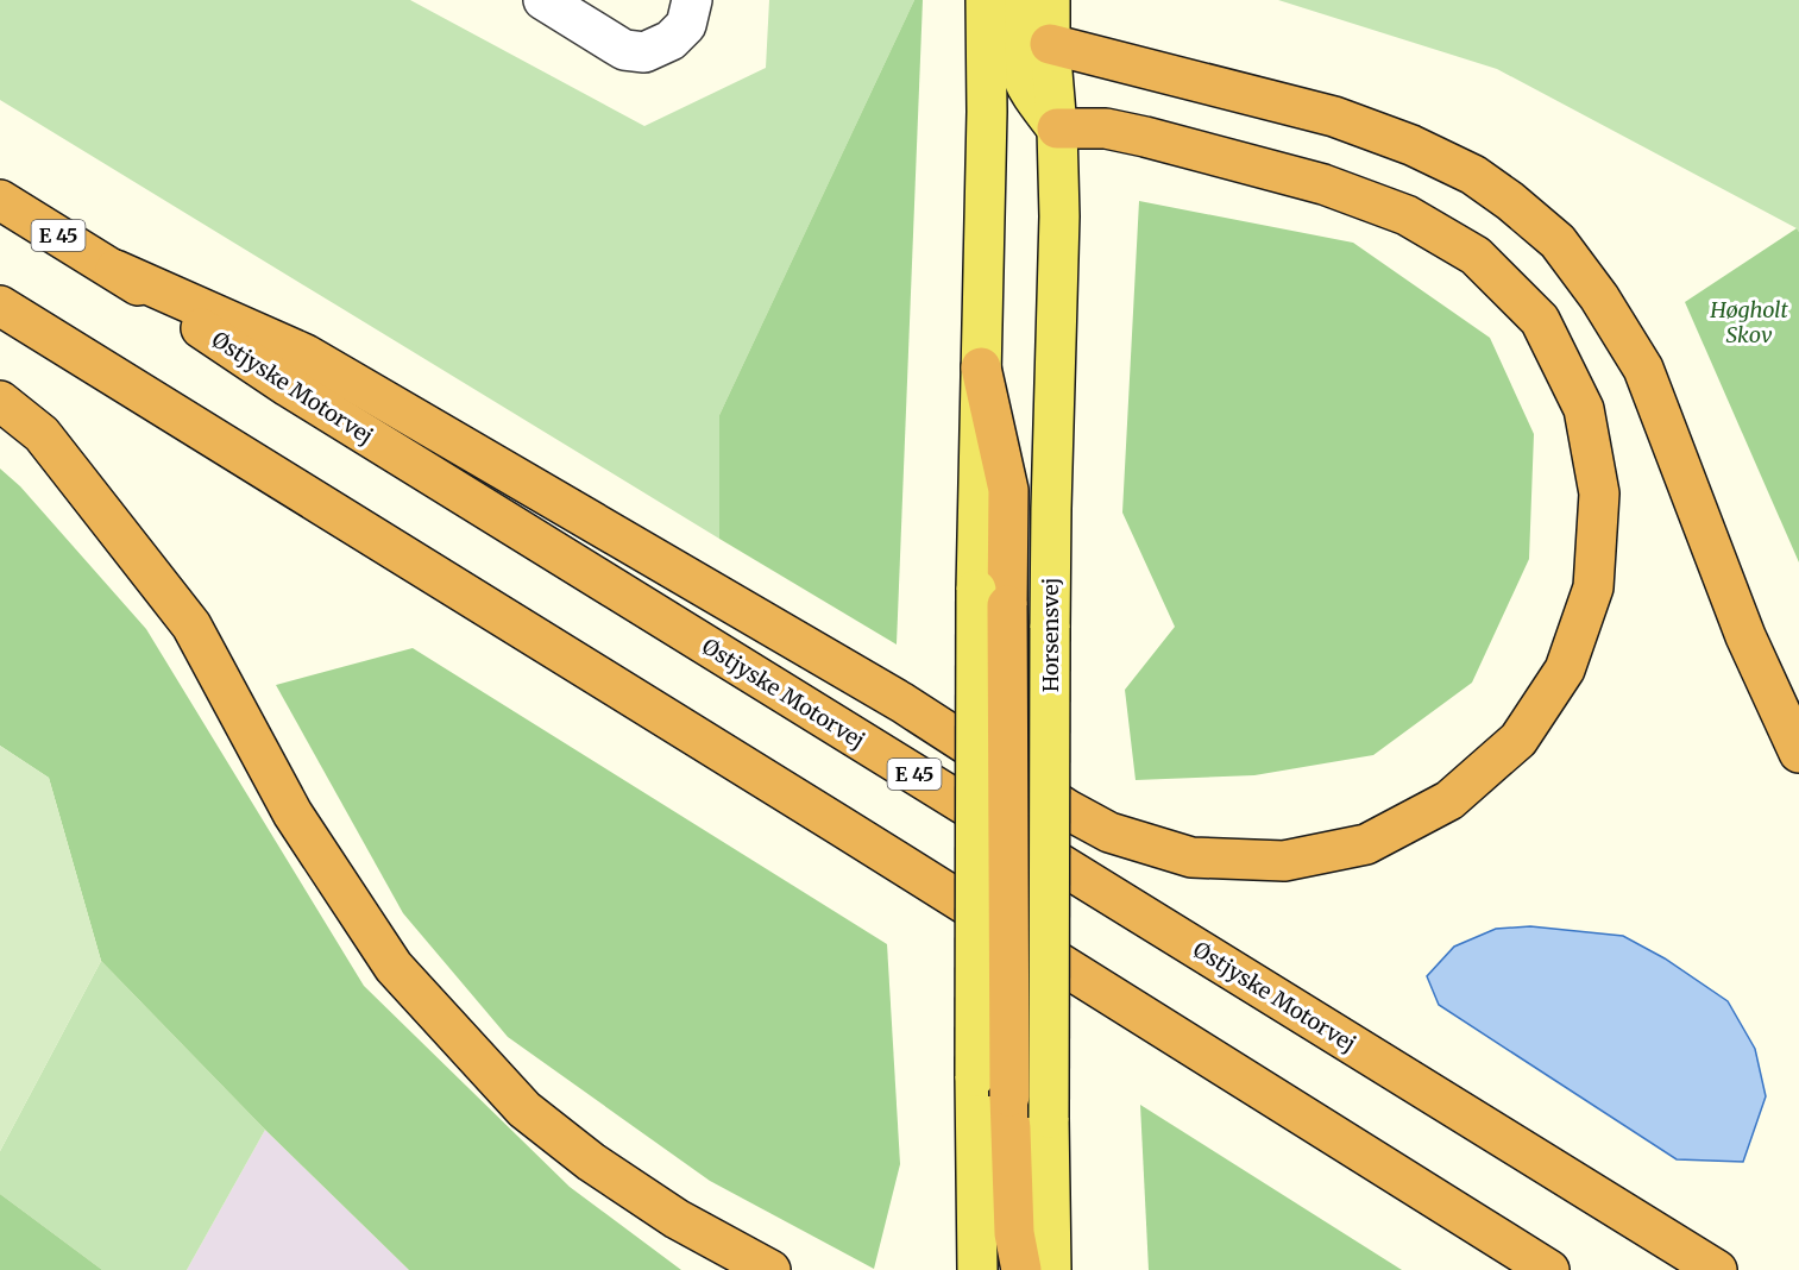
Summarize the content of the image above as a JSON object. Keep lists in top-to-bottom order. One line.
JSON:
{"streets":{"highway":["E 45","Østjyske Motorvej"],"main road":["Horsensvej"]},"parks":["Høgholt Skov"]}
